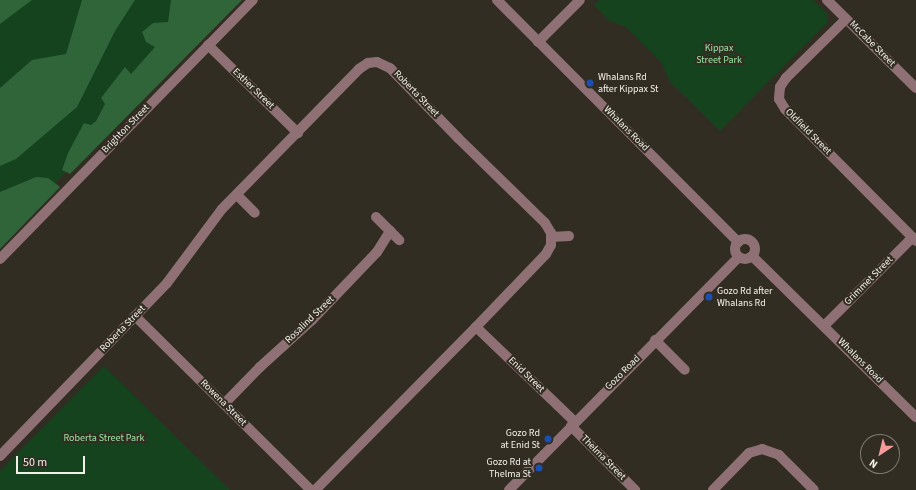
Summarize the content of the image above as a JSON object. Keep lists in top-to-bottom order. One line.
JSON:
{"streets":{"street":["McCabe Street","Esther Street","Roberta Street","Brighton Street","Whalans Road","Oldfield Street","Grimmet Street","Rosalind Street","Gozo Road","Enid Street","Rowena Street","Thelma Street"]},"crossings":[["McCabe Street","Oldfield Street"],["Esther Street","Roberta Street"],["Esther Street","Brighton Street"],["Roberta Street","Rowena Street"],["Whalans Road","Grimmet Street"],["Whalans Road","Gozo Road"],["Oldfield Street","Grimmet Street"],["Rosalind Street","Rowena Street"],["Gozo Road","Enid Street"],["Gozo Road","Thelma Street"],["Enid Street","Thelma Street"]],"parks":["Kippax Street Park","Roberta Street Park"],"places":["Whalans Rd after Kippax St","Gozo Rd after Whalans Rd","Gozo Rd at Enid St","Gozo Rd at Thelma St"],"scale_bar":"50 m","north":"bottom left"}
